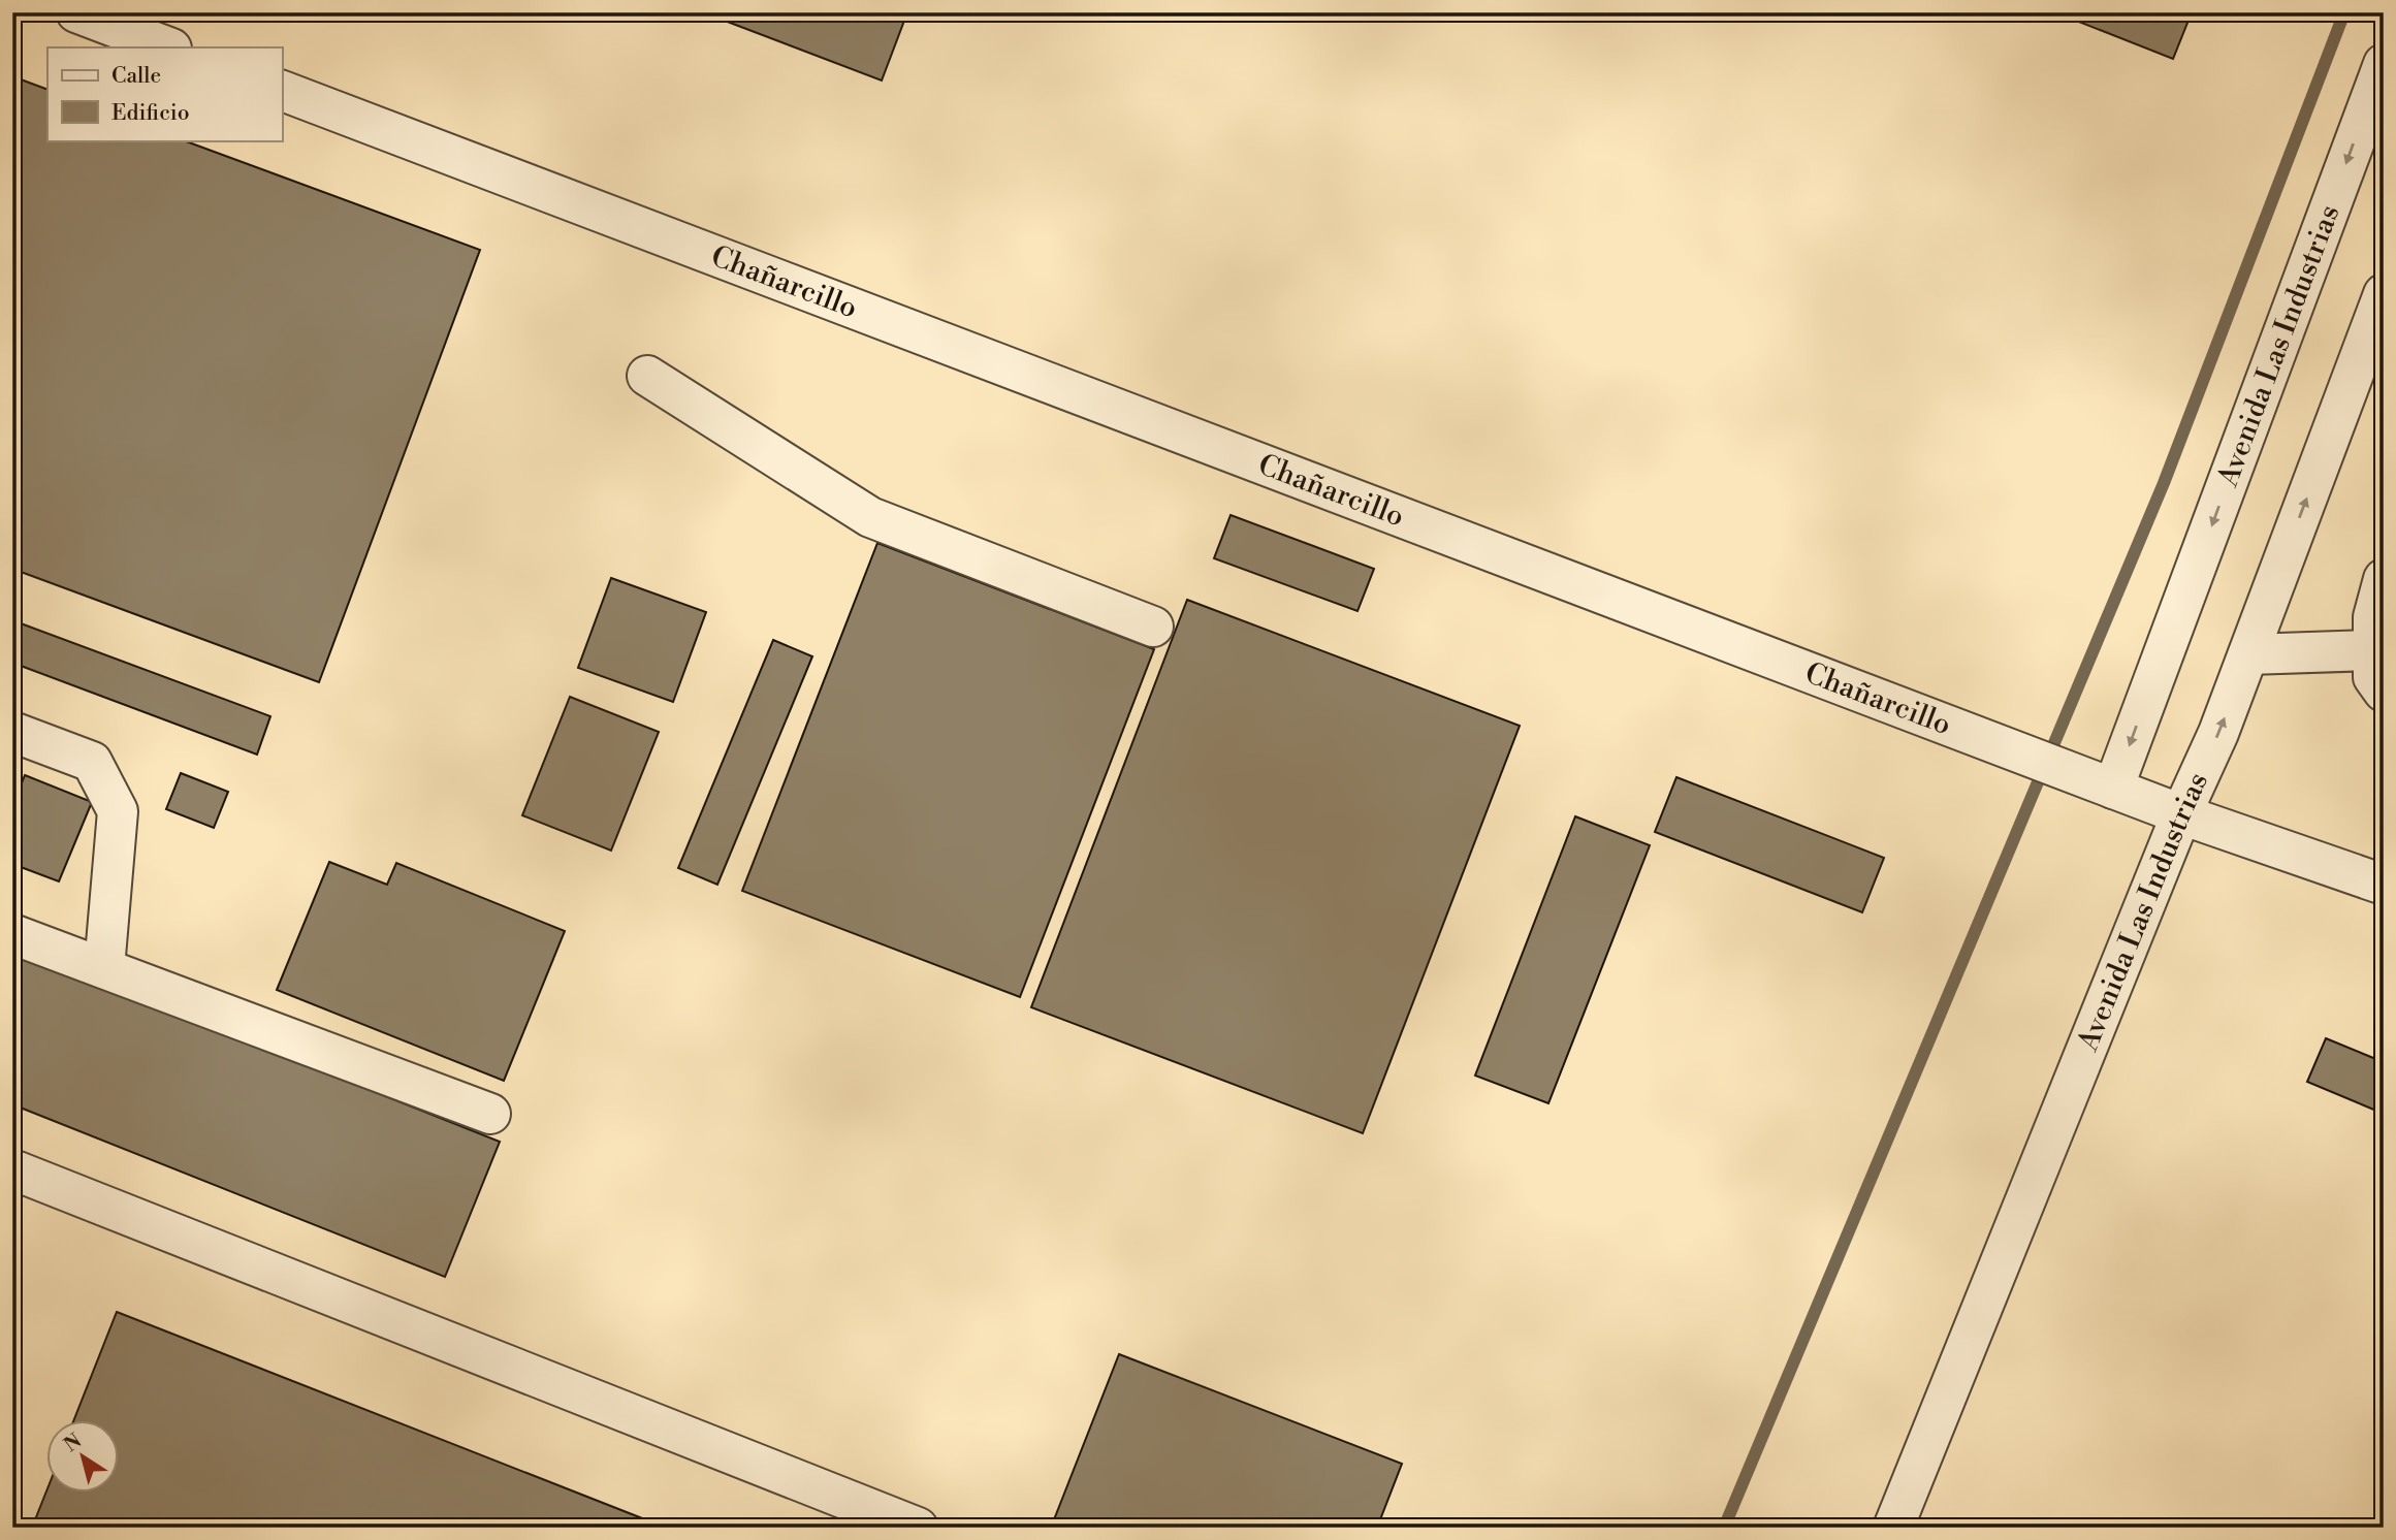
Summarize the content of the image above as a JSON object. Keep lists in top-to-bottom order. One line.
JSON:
{"streets":{"street":["Chañarcillo","Avenida Las Industrias"]},"crossings":[["Chañarcillo","Avenida Las Industrias"]],"legend":["Calle","Edificio"],"north":"top left"}
